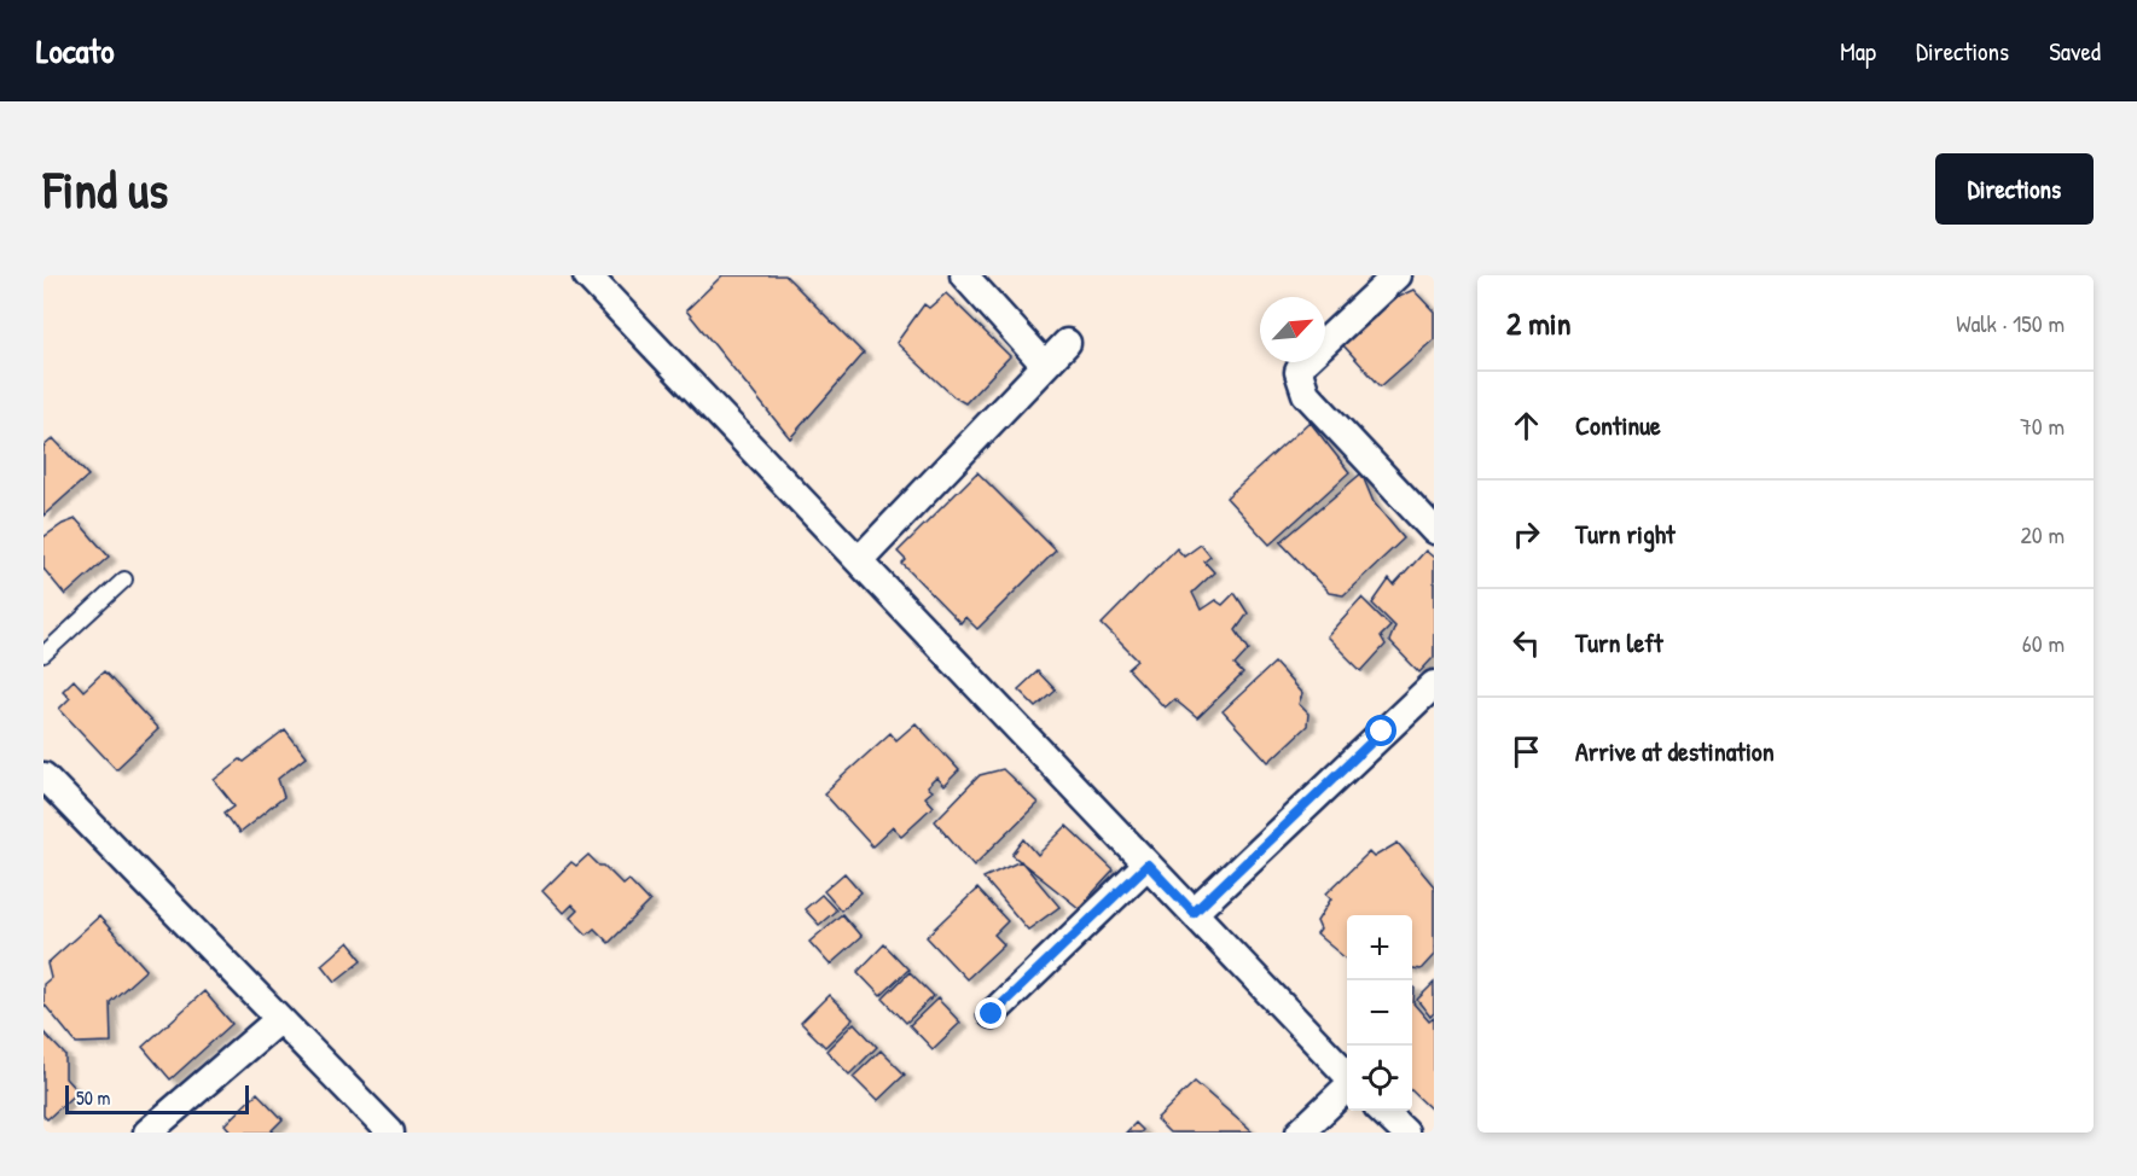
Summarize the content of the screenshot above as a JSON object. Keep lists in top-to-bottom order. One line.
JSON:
{"scale_bar":"50 m","north":"top right","page":{"header":"Locato","nav":["Map","Directions","Saved"],"buttons":"Directions","title":"Find us","heading":["2 min","Walk · 150 m"],"list":[["Continue","70 m"],["Turn right","20 m"],["Turn left","60 m"],"Arrive at destination"],"map_buttons":["+","−"],"scale":"50 m"}}
